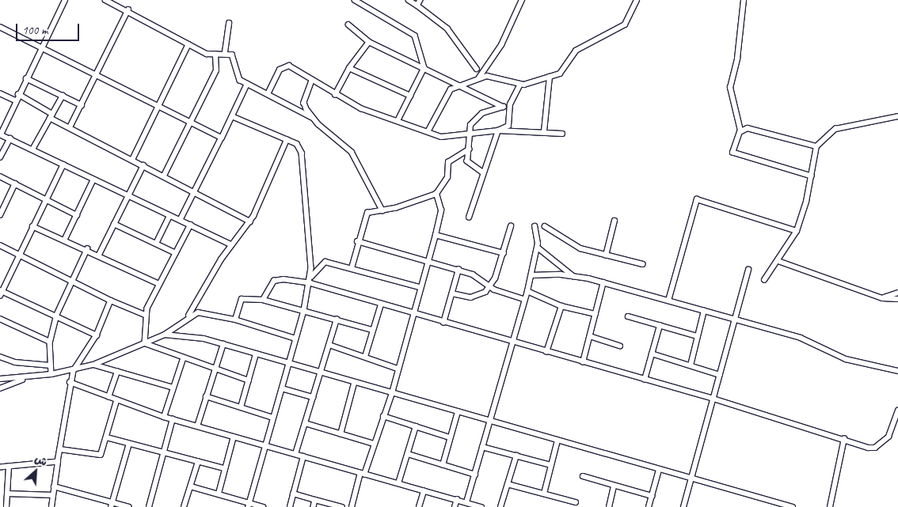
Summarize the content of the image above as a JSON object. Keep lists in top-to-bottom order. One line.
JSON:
{"scale_bar":"100 m","north":"top right"}
